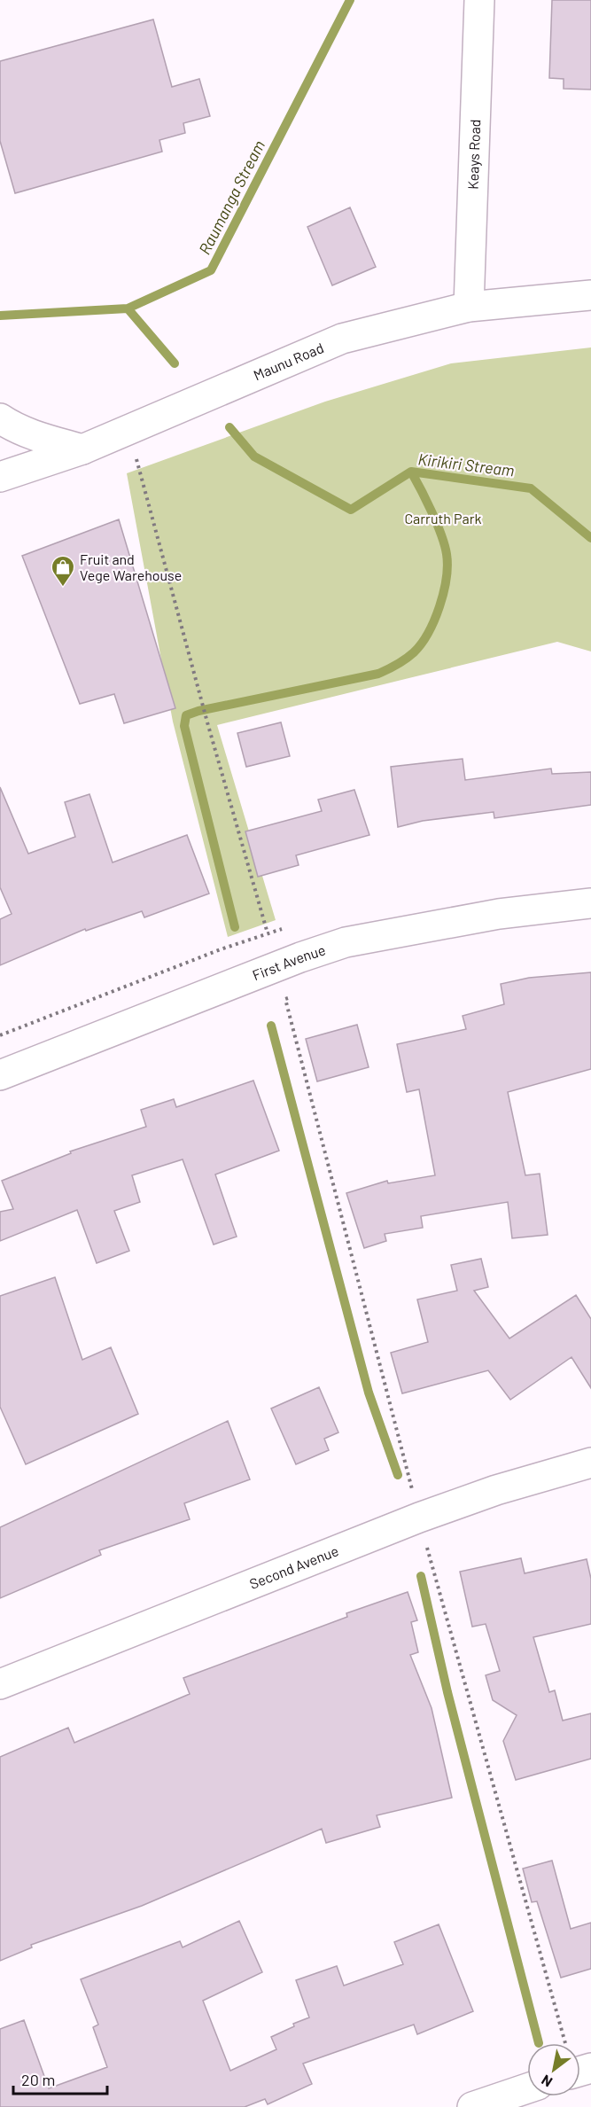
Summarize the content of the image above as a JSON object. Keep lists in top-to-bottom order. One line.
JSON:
{"streets":{"street":["Keays Road","Maunu Road","First Avenue","Second Avenue"]},"crossings":[["Keays Road","Maunu Road"]],"water":["Raumanga Stream","Kirikiri Stream"],"parks":["Carruth Park"],"places":{"shop":["Fruit and Vege Warehouse"]},"scale_bar":"20 m","north":"bottom left"}
